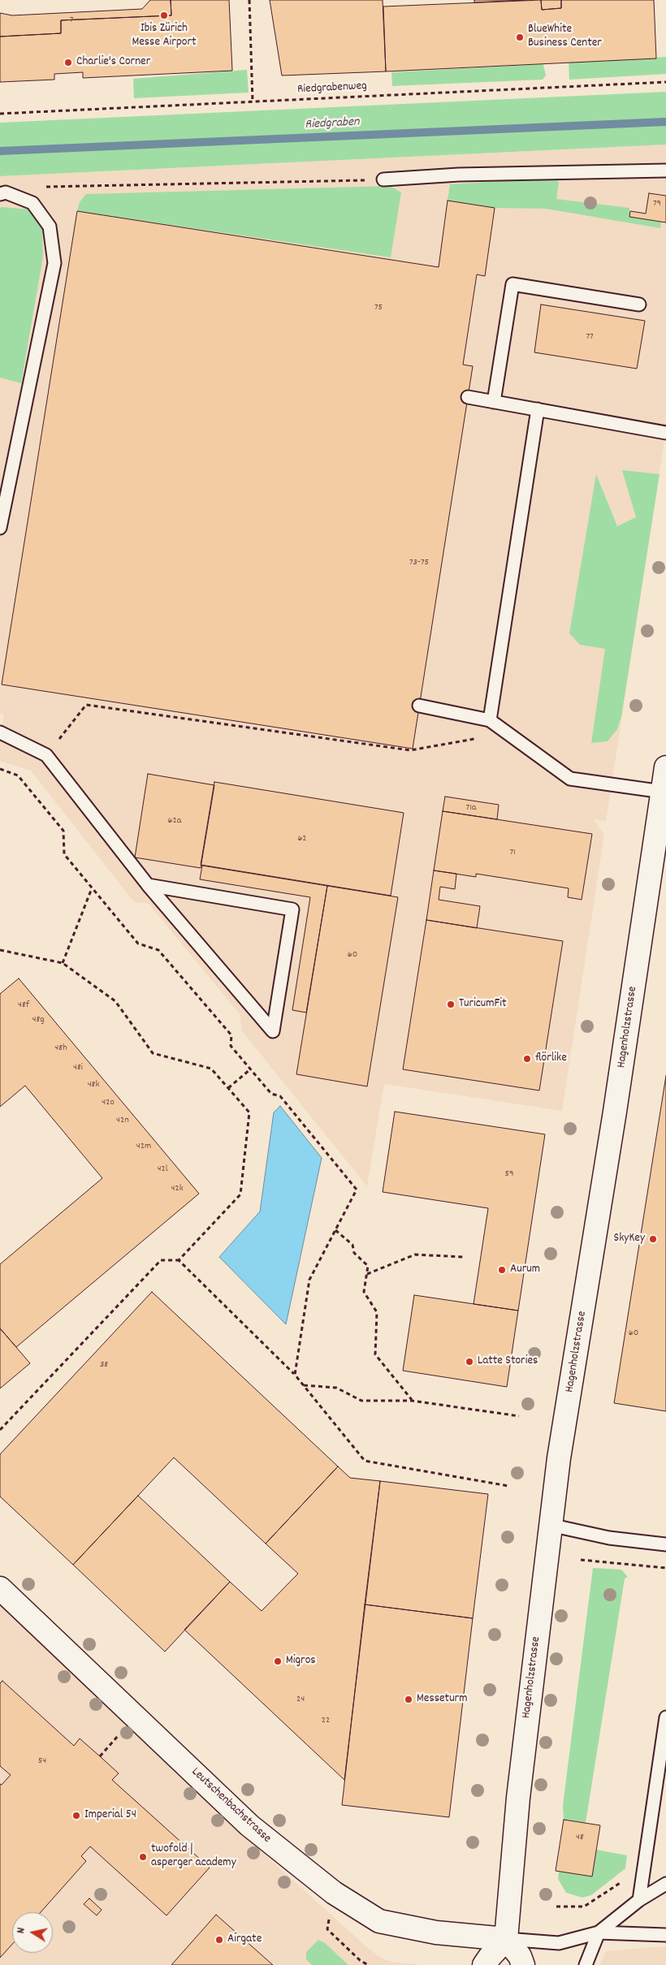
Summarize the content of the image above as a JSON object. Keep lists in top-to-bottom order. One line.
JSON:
{"streets":{"street":["Hagenholzstrasse","Leutschenbachstrasse"],"path":["Riedgrabenweg"]},"crossings":[["Hagenholzstrasse","Leutschenbachstrasse"]],"water":["Riedgraben"],"places":["Ibis Zürich Messe Airport","BlueWhite Business Center","Charlie's Corner","TuricumFit","flörlike","SkyKey","Aurum","Latte Stories","Migros","Messeturm","Imperial 54","twofold | asperger academy","Airgate"],"house_numbers":["7","79","75","77","73-75","71a","62a","62","71","60","48f","48g","48h","48i","48k","42o","42n","42m","42l","59","42k","60","38","24","22","54","48"],"north":"left"}
